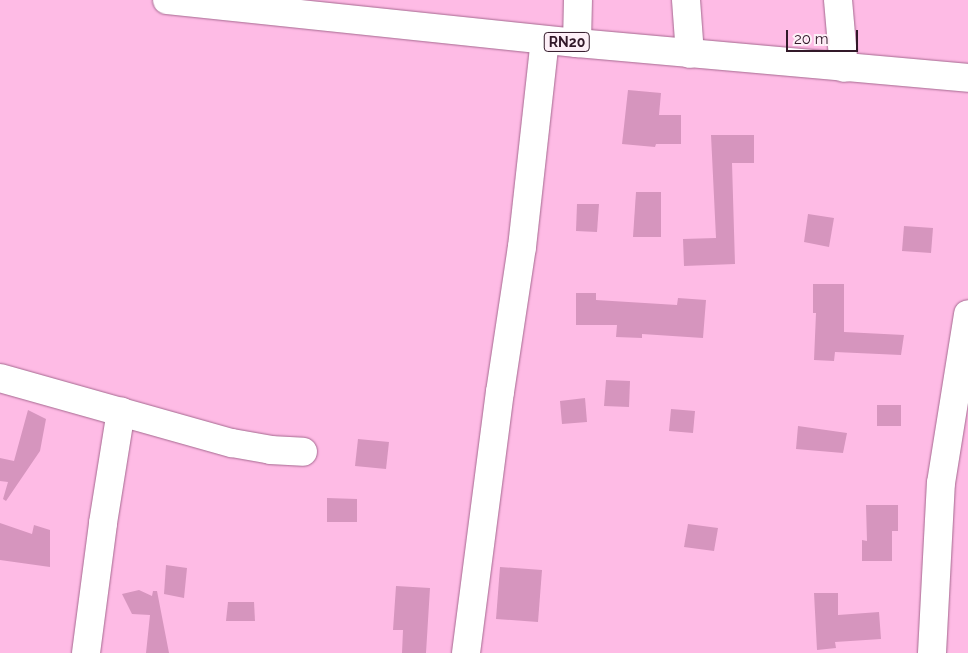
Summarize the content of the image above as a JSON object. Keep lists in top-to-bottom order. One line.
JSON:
{"streets":{"street":["RN20"]},"scale_bar":"20 m"}
